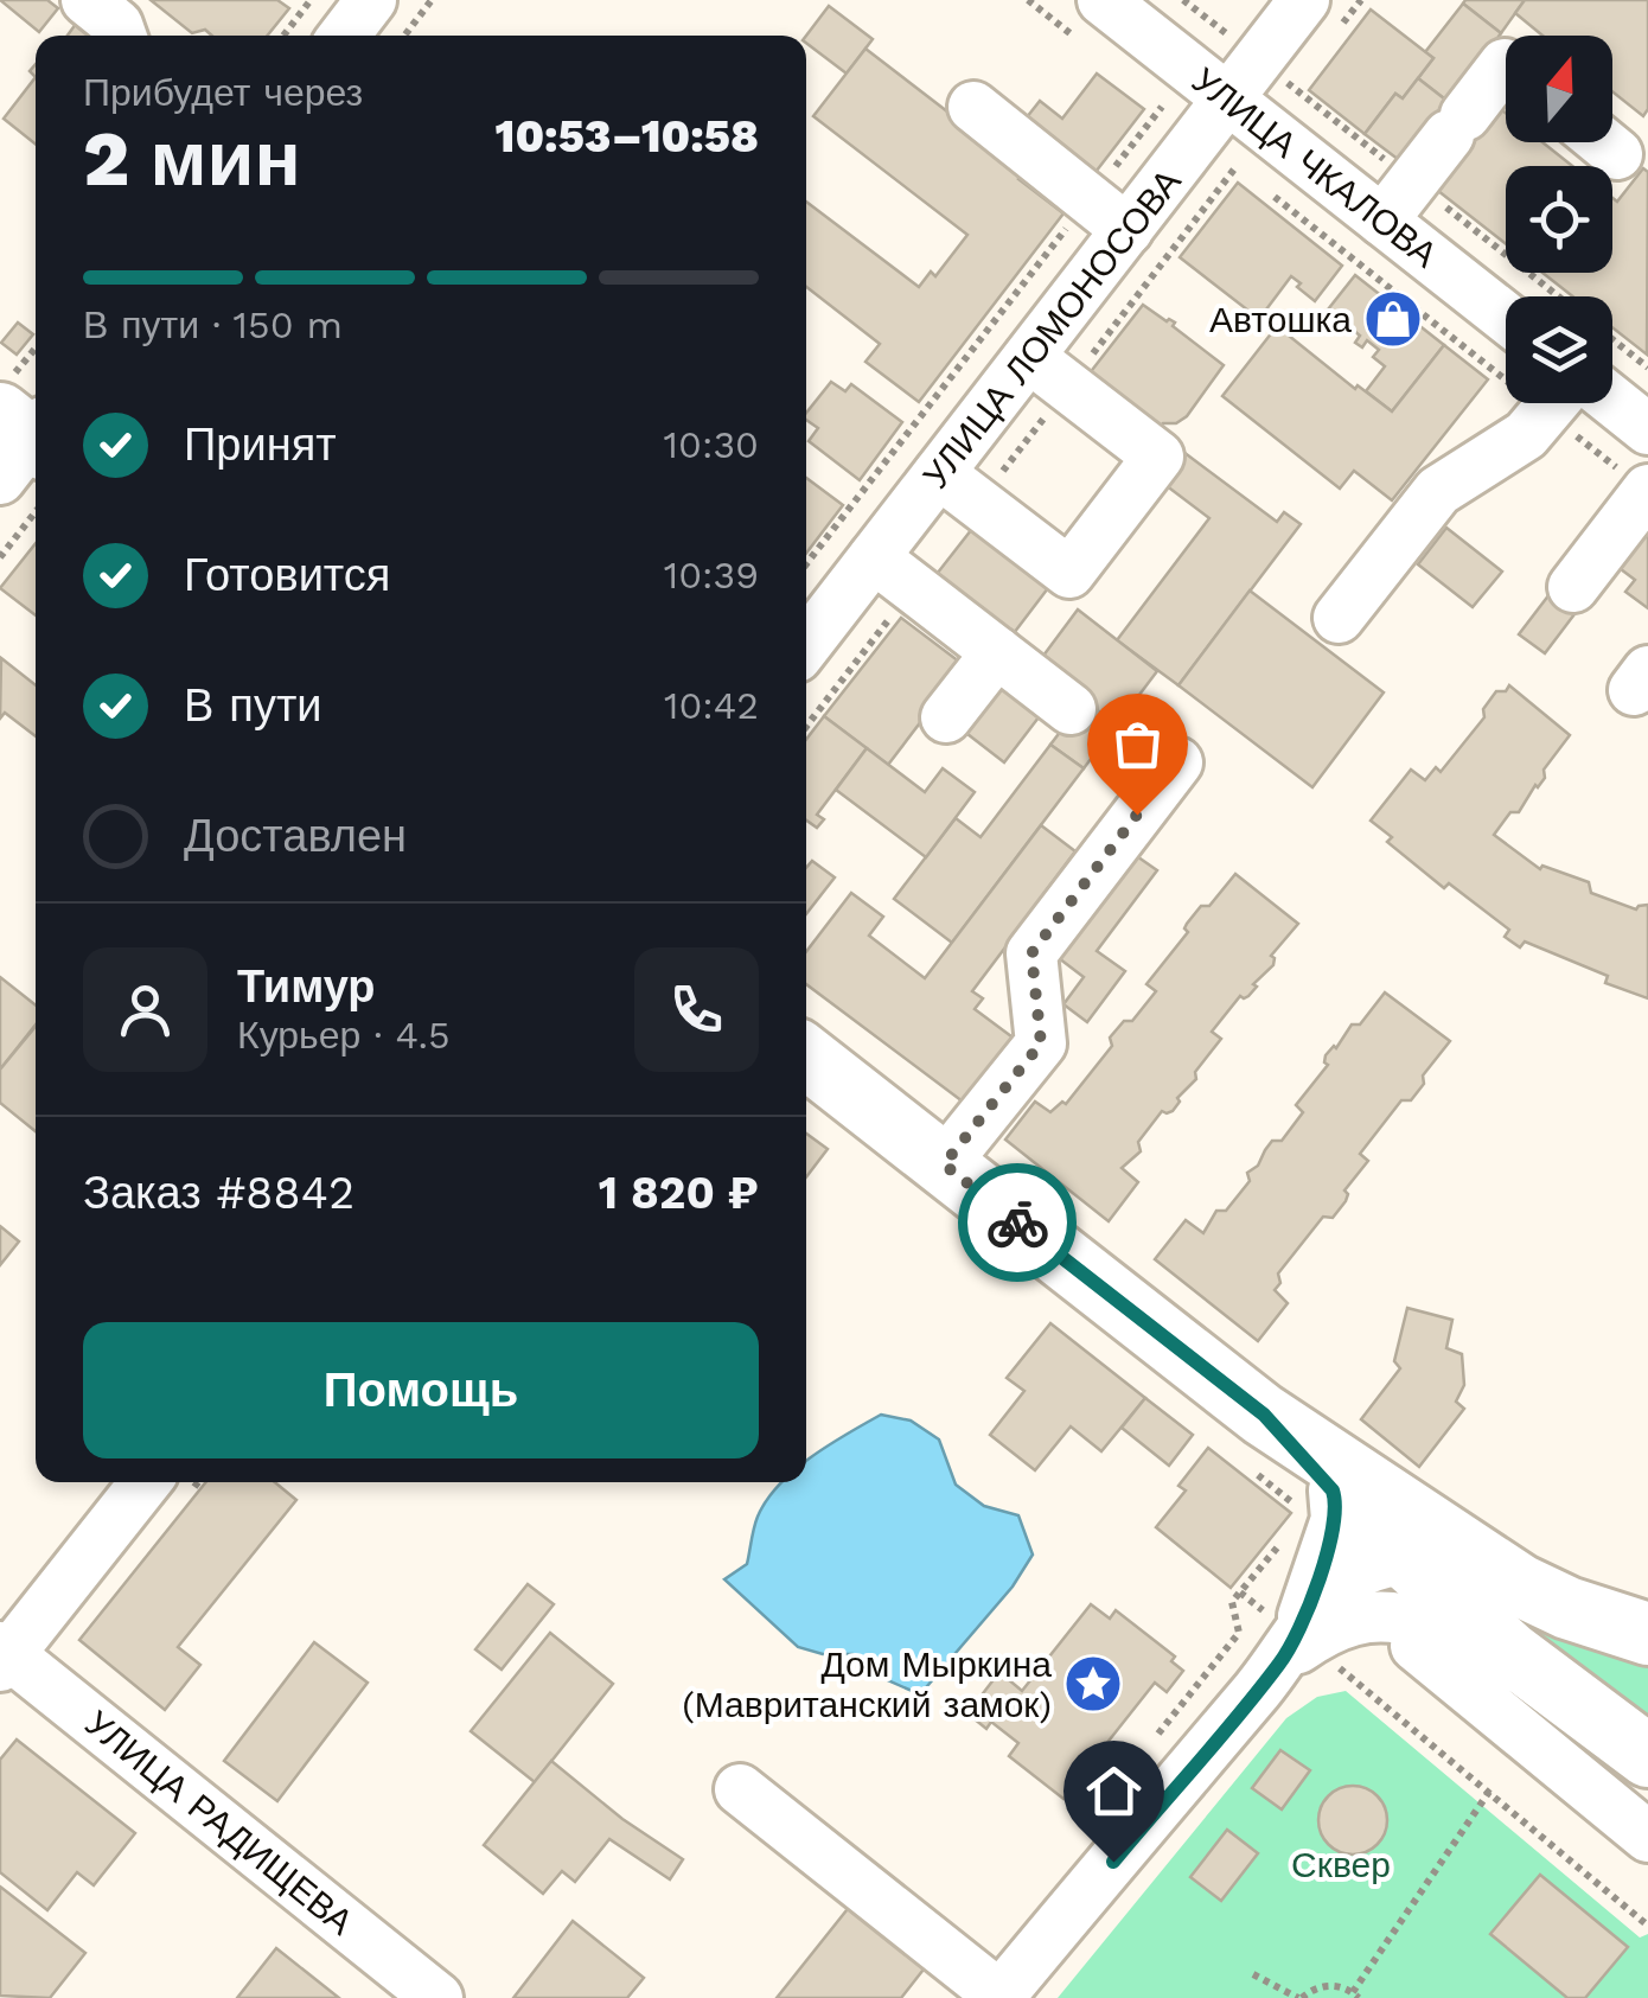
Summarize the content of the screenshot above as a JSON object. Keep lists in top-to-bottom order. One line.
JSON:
{"streets":{"street":["УЛИЦА ЧКАЛОВА","УЛИЦА ЛОМОНОСОВА","УЛИЦА РАДИЩЕВА"]},"crossings":[["УЛИЦА ЧКАЛОВА","УЛИЦА ЛОМОНОСОВА"]],"parks":["Сквер"],"places":{"shop":["Автошка"],"place":["Дом Мыркина (Мавританский замок)"]},"north":"top","page":{"heading":["2 мин","Прибудет через","10:53–10:58"],"panel":["Тимур","Курьер · 4.5","Заказ #8842","1 820 ₽"],"bar":"В пути · 150 m","list":[["Принят","10:30"],["Готовится","10:39"],["В пути","10:42"],"Доставлен"],"buttons":"Помощь"}}
